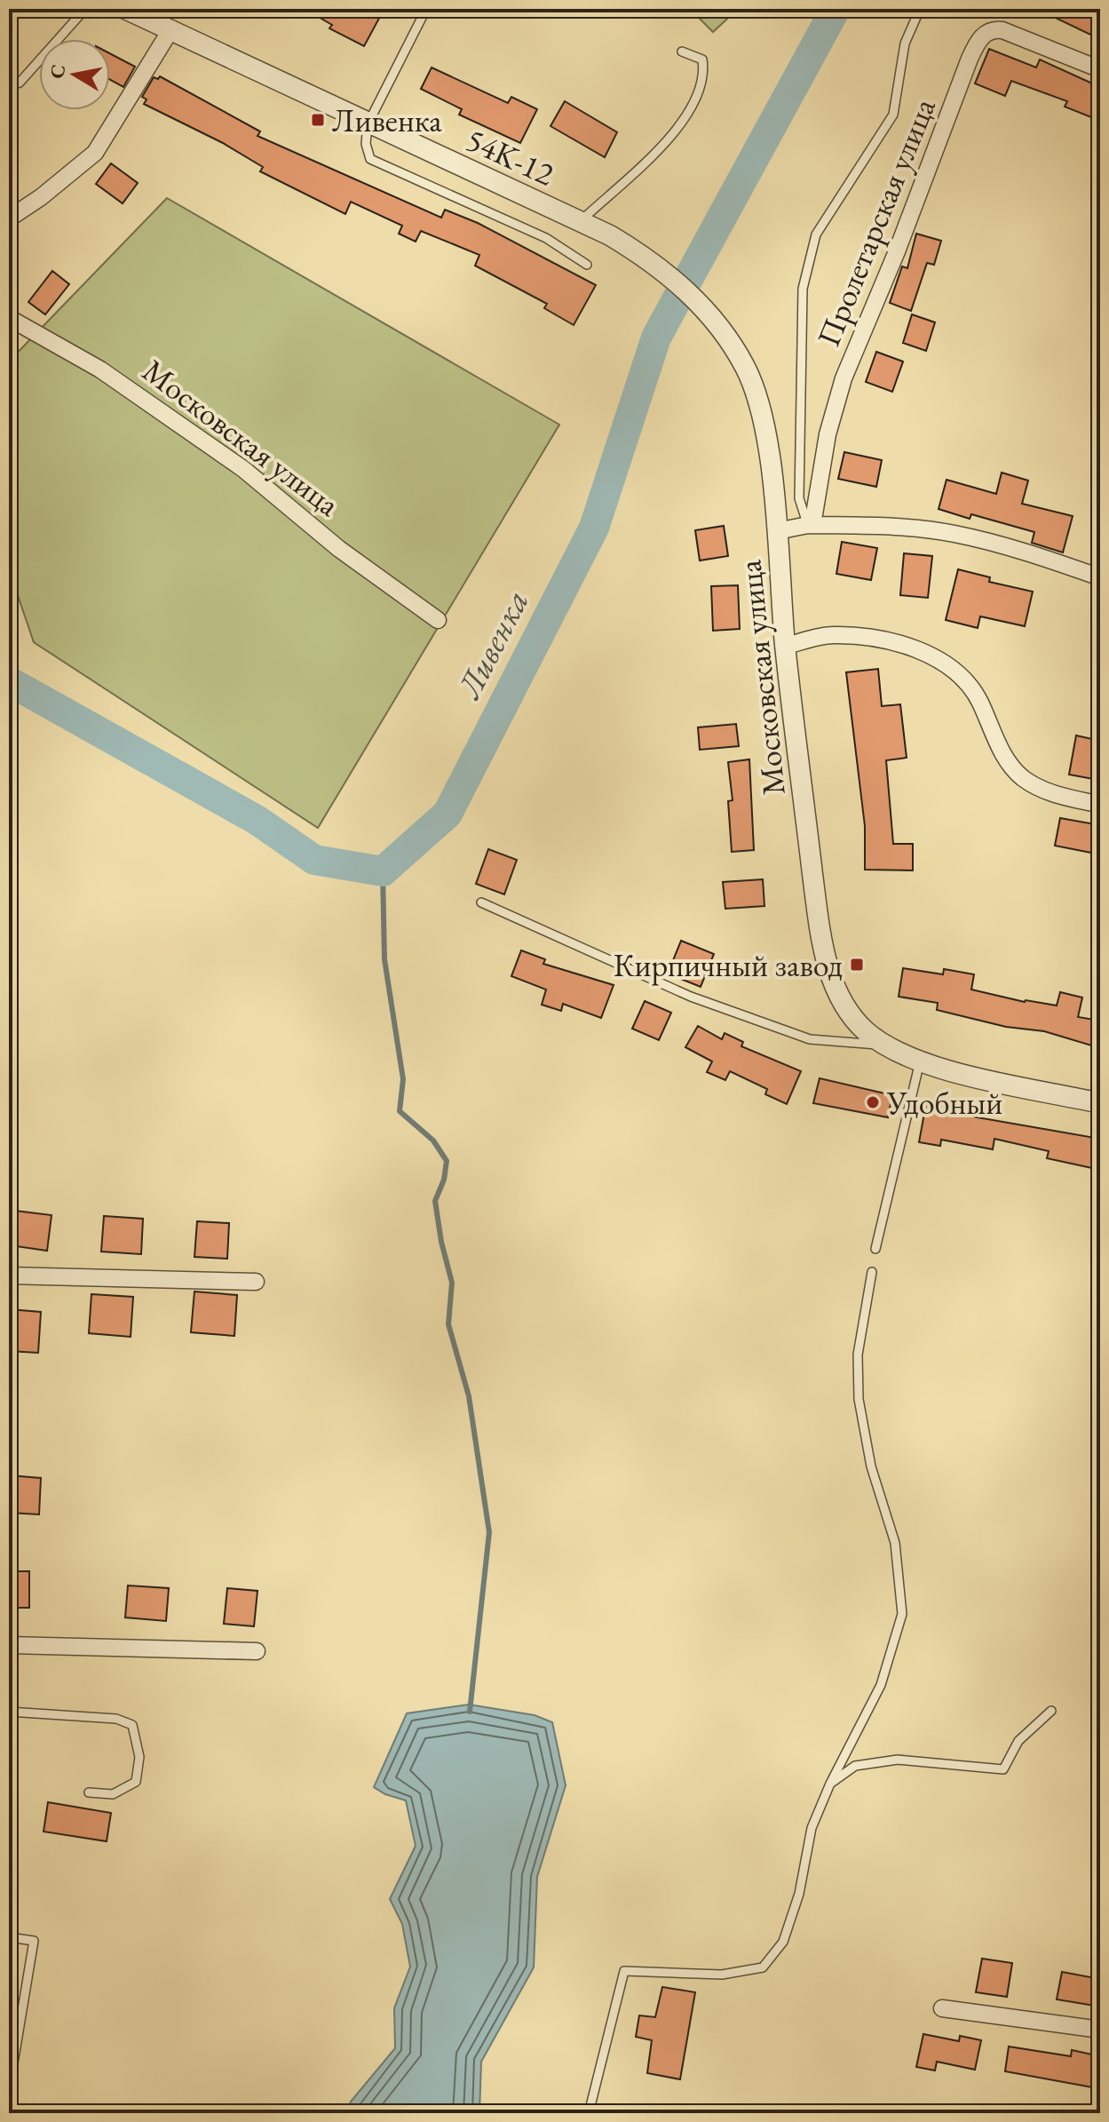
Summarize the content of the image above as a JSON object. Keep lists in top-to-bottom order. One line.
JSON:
{"streets":{"street":["54K-12","Пролетарская улица","Московская улица"]},"crossings":[["54K-12","Московская улица"]],"water":["Ливенка"],"places":{"transit":["Ливенка","Кирпичный завод"],"other":["Удобный"]},"north":"left"}
